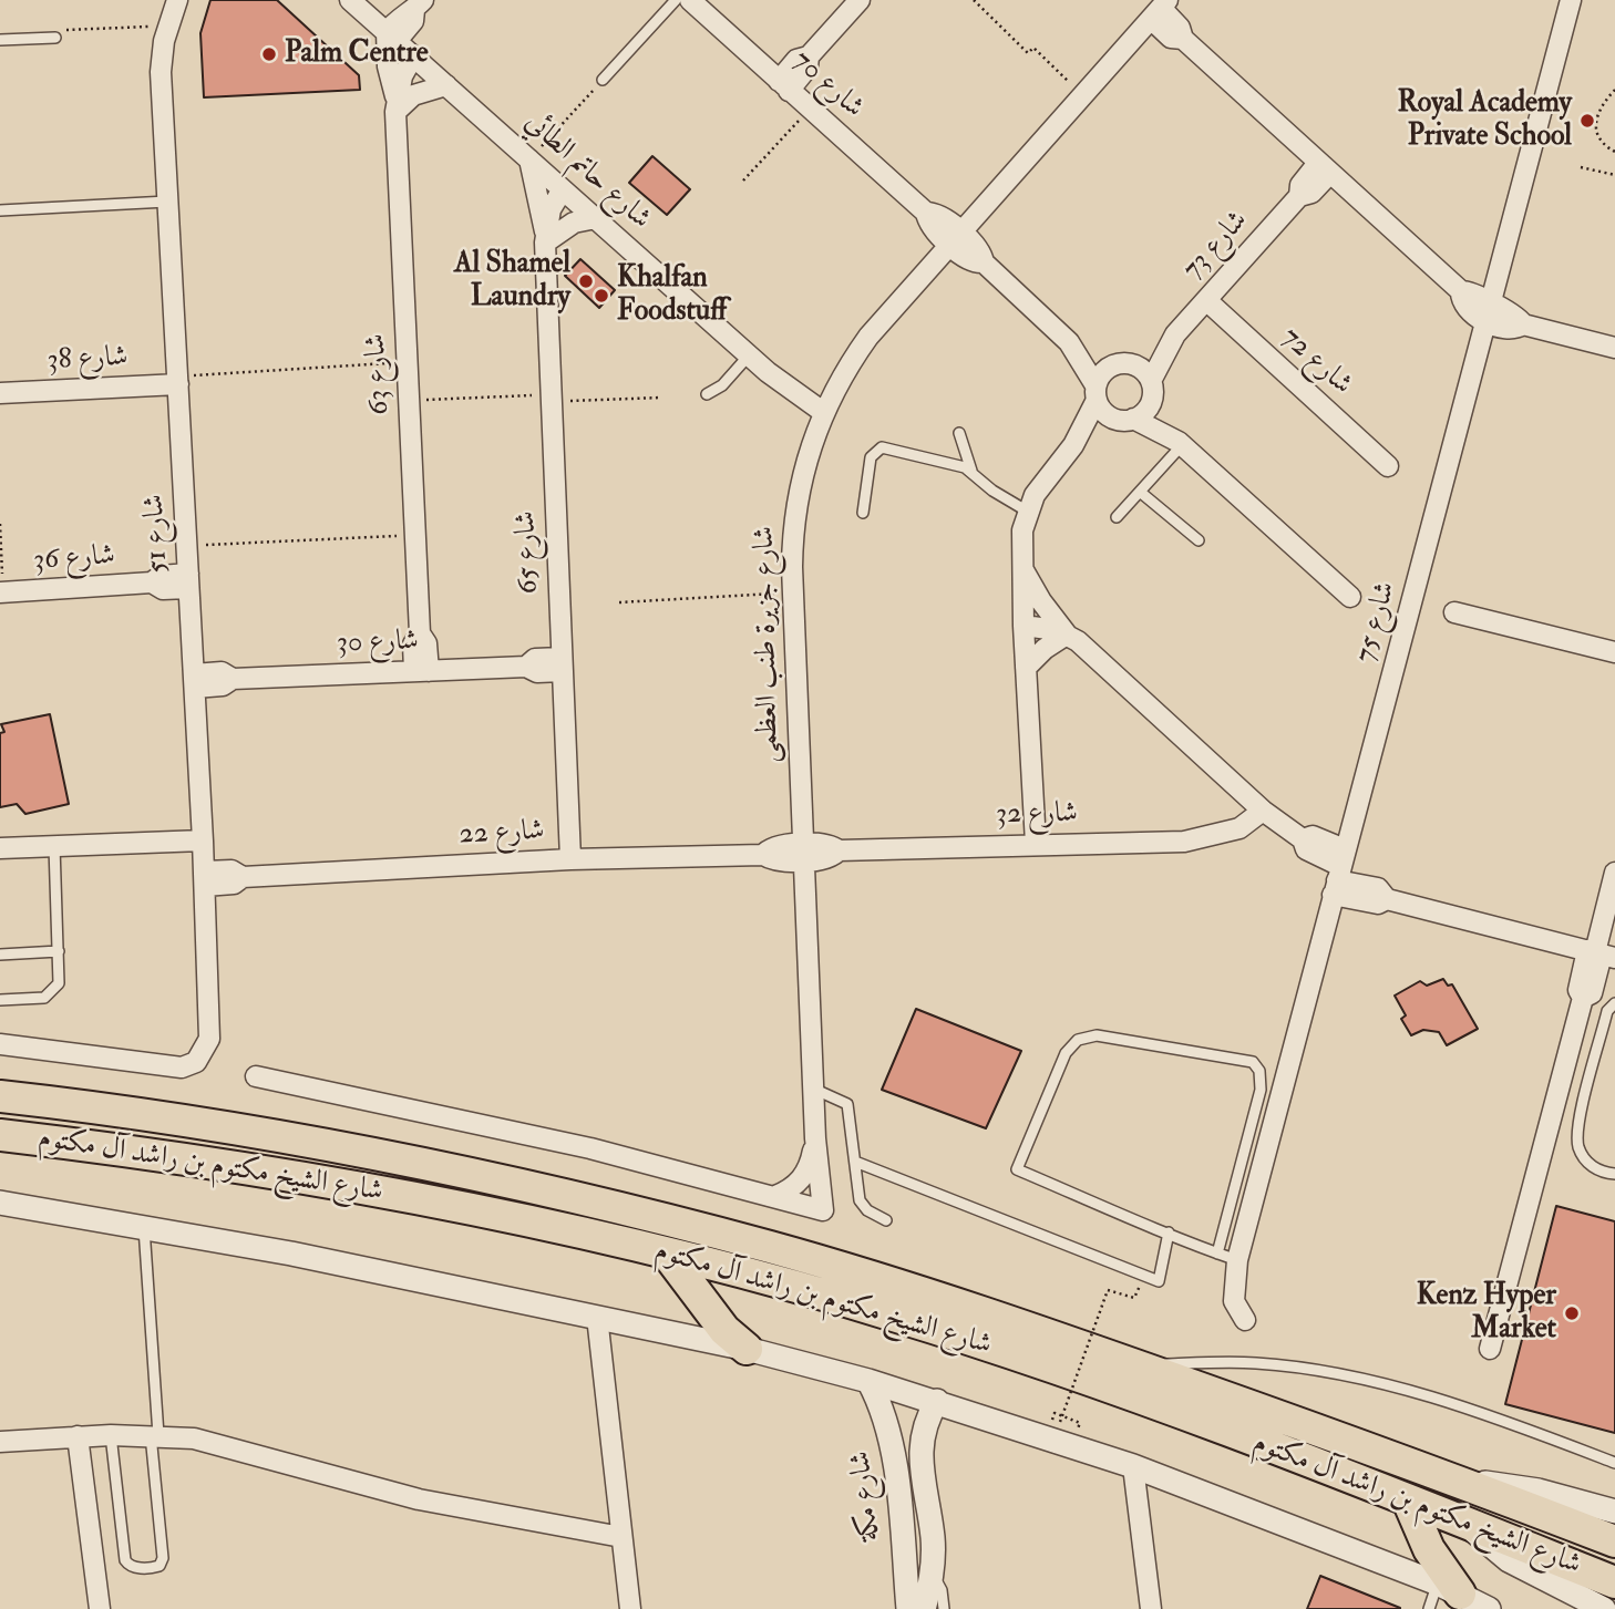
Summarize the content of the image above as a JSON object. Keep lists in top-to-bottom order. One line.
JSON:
{"streets":{"main road":["شارع الشيخ مكتوم بن راشد آل مكتوم"],"street":["شارع 70","شارع حاتم الطائي","شارع 73","شارع 38","شارع 72","شارع 63","شارع 51","شارع 65","شارع 36","شارع 75","شارع 30","شارع جزيرة طنب العظمى","شارع 32","شارع 22","شارع مكة"]},"crossings":[["شارع 70","شارع 73"],["شارع 70","شارع جزيرة طنب العظمى"],["شارع حاتم الطائي","شارع 63"],["شارع حاتم الطائي","شارع 65"],["شارع حاتم الطائي","شارع جزيرة طنب العظمى"],["شارع 73","شارع 72"],["شارع 38","شارع 51"],["شارع 63","شارع 30"],["شارع 51","شارع 36"],["شارع 51","شارع 30"],["شارع 51","شارع 22"],["شارع 65","شارع 30"],["شارع 65","شارع 22"],["شارع جزيرة طنب العظمى","شارع 32"],["شارع جزيرة طنب العظمى","شارع 22"],["شارع 32","شارع 22"]],"places":["Palm Centre","Royal Academy Private School","Al Shamel Laundry","Khalfan Foodstuff","Kenz Hyper Market"]}
